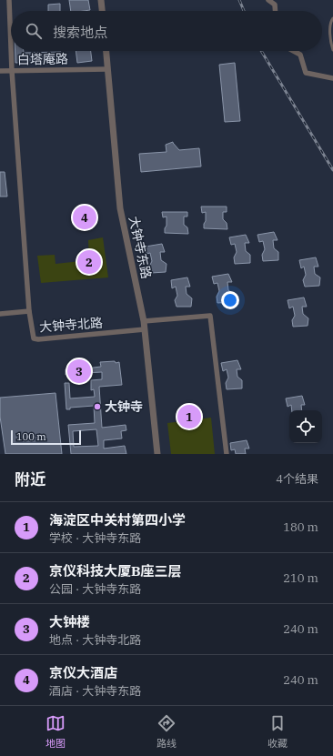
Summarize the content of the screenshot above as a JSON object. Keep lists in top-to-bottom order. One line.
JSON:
{"streets":{"street":["白塔庵路","大钟寺东路","大钟寺北路"]},"crossings":[["白塔庵路","大钟寺东路"],["大钟寺东路","大钟寺北路"]],"places":["大钟寺"],"scale_bar":"100 m","page":{"search":"搜索地点","pins":["4","2","3","1"],"scale":"100 m","heading":["附近","4个结果"],"list":[{"mark":"1","name":"海淀区中关村第四小学","note":"学校 · 大钟寺东路","value":"180 m"},{"mark":"2","name":"京仪科技大厦B座三层","note":"公园 · 大钟寺东路","value":"210 m"},{"mark":"3","name":"大钟楼","note":"地点 · 大钟寺北路","value":"240 m"},{"mark":"4","name":"京仪大酒店","note":"酒店 · 大钟寺东路","value":"240 m"}],"nav":["地图","路线","收藏"]}}
